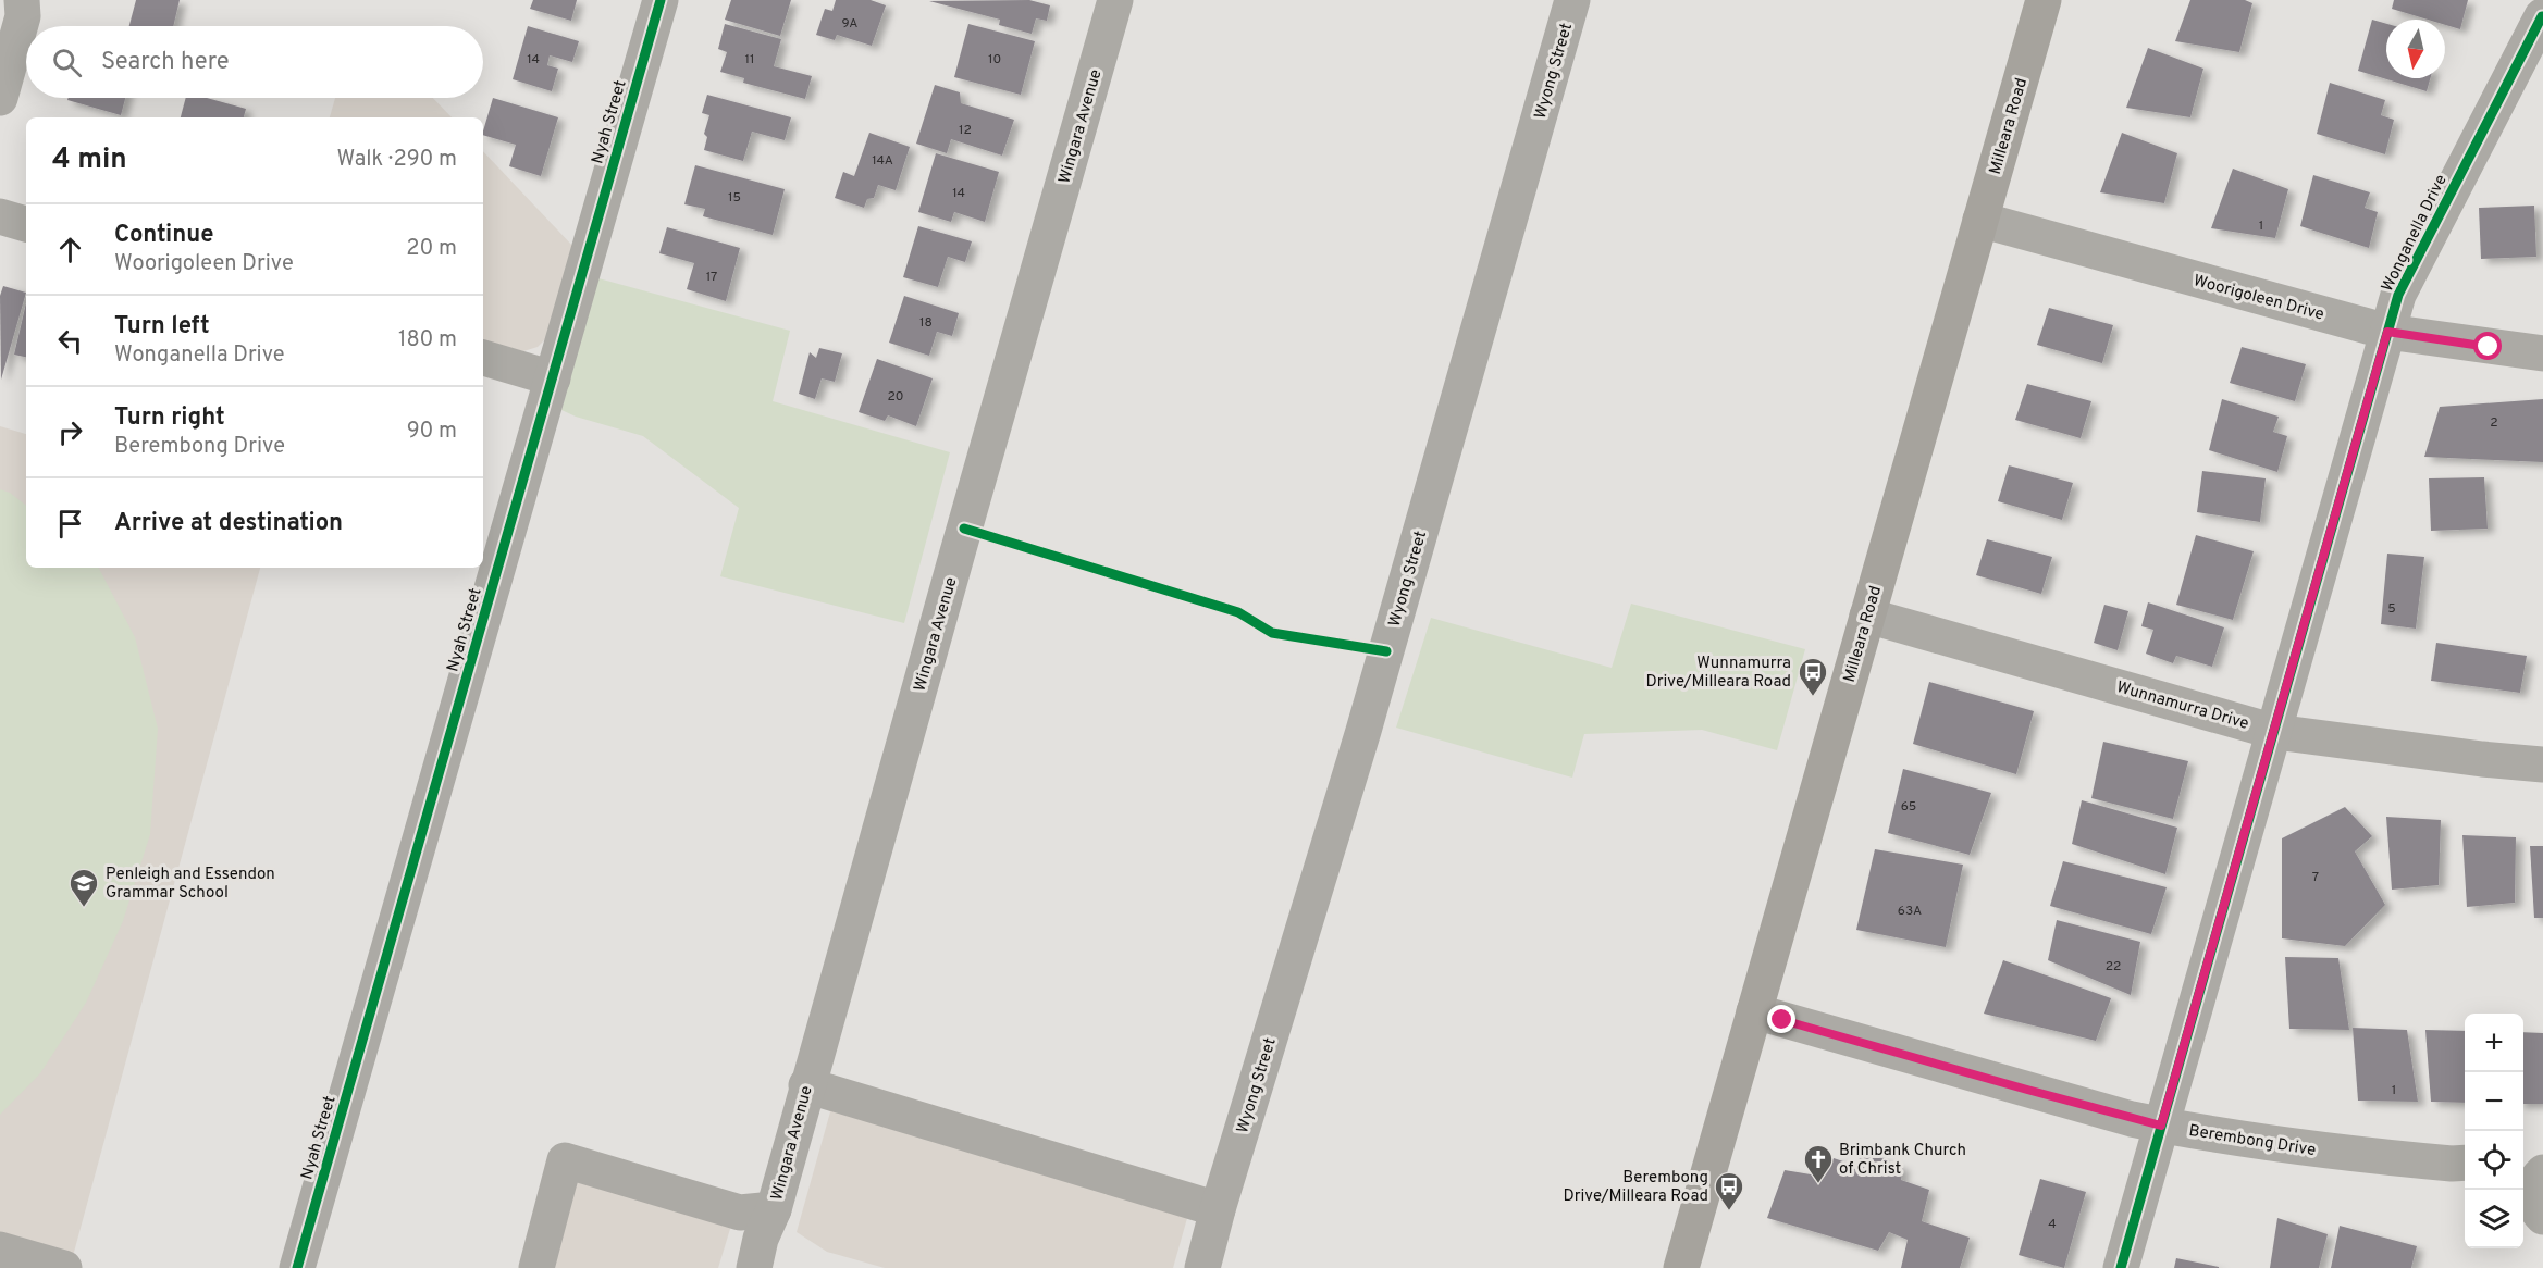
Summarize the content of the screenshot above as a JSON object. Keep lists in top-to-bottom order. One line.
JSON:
{"streets":{"main road":["Milleara Road"],"street":["Wyong Street","Nyah Street","Wingara Avenue","Wonganella Drive","Woorigoleen Drive","Wunnamurra Drive","Berembong Drive"]},"crossings":[["Milleara Road","Woorigoleen Drive"],["Milleara Road","Wunnamurra Drive"],["Milleara Road","Berembong Drive"],["Wonganella Drive","Woorigoleen Drive"],["Wonganella Drive","Wunnamurra Drive"],["Wonganella Drive","Berembong Drive"]],"places":{"bus stop":["Wunnamurra Drive/Milleara Road","Berembong Drive/Milleara Road"],"school or university":["Penleigh and Essendon Grammar School"],"church":["Brimbank Church of Christ"]},"house_numbers":["9A","14","11","10","12","14A","14","15","1","17","18","20","2","5","65","7","63A","22","1","4"],"north":"bottom","page":{"search":"Search here","heading":["4 min","Walk · 290 m"],"list":[["Continue","Woorigoleen Drive","20 m"],["Turn left","Wonganella Drive","180 m"],["Turn right","Berembong Drive","90 m"],"Arrive at destination"],"map_buttons":["+","−"]}}
